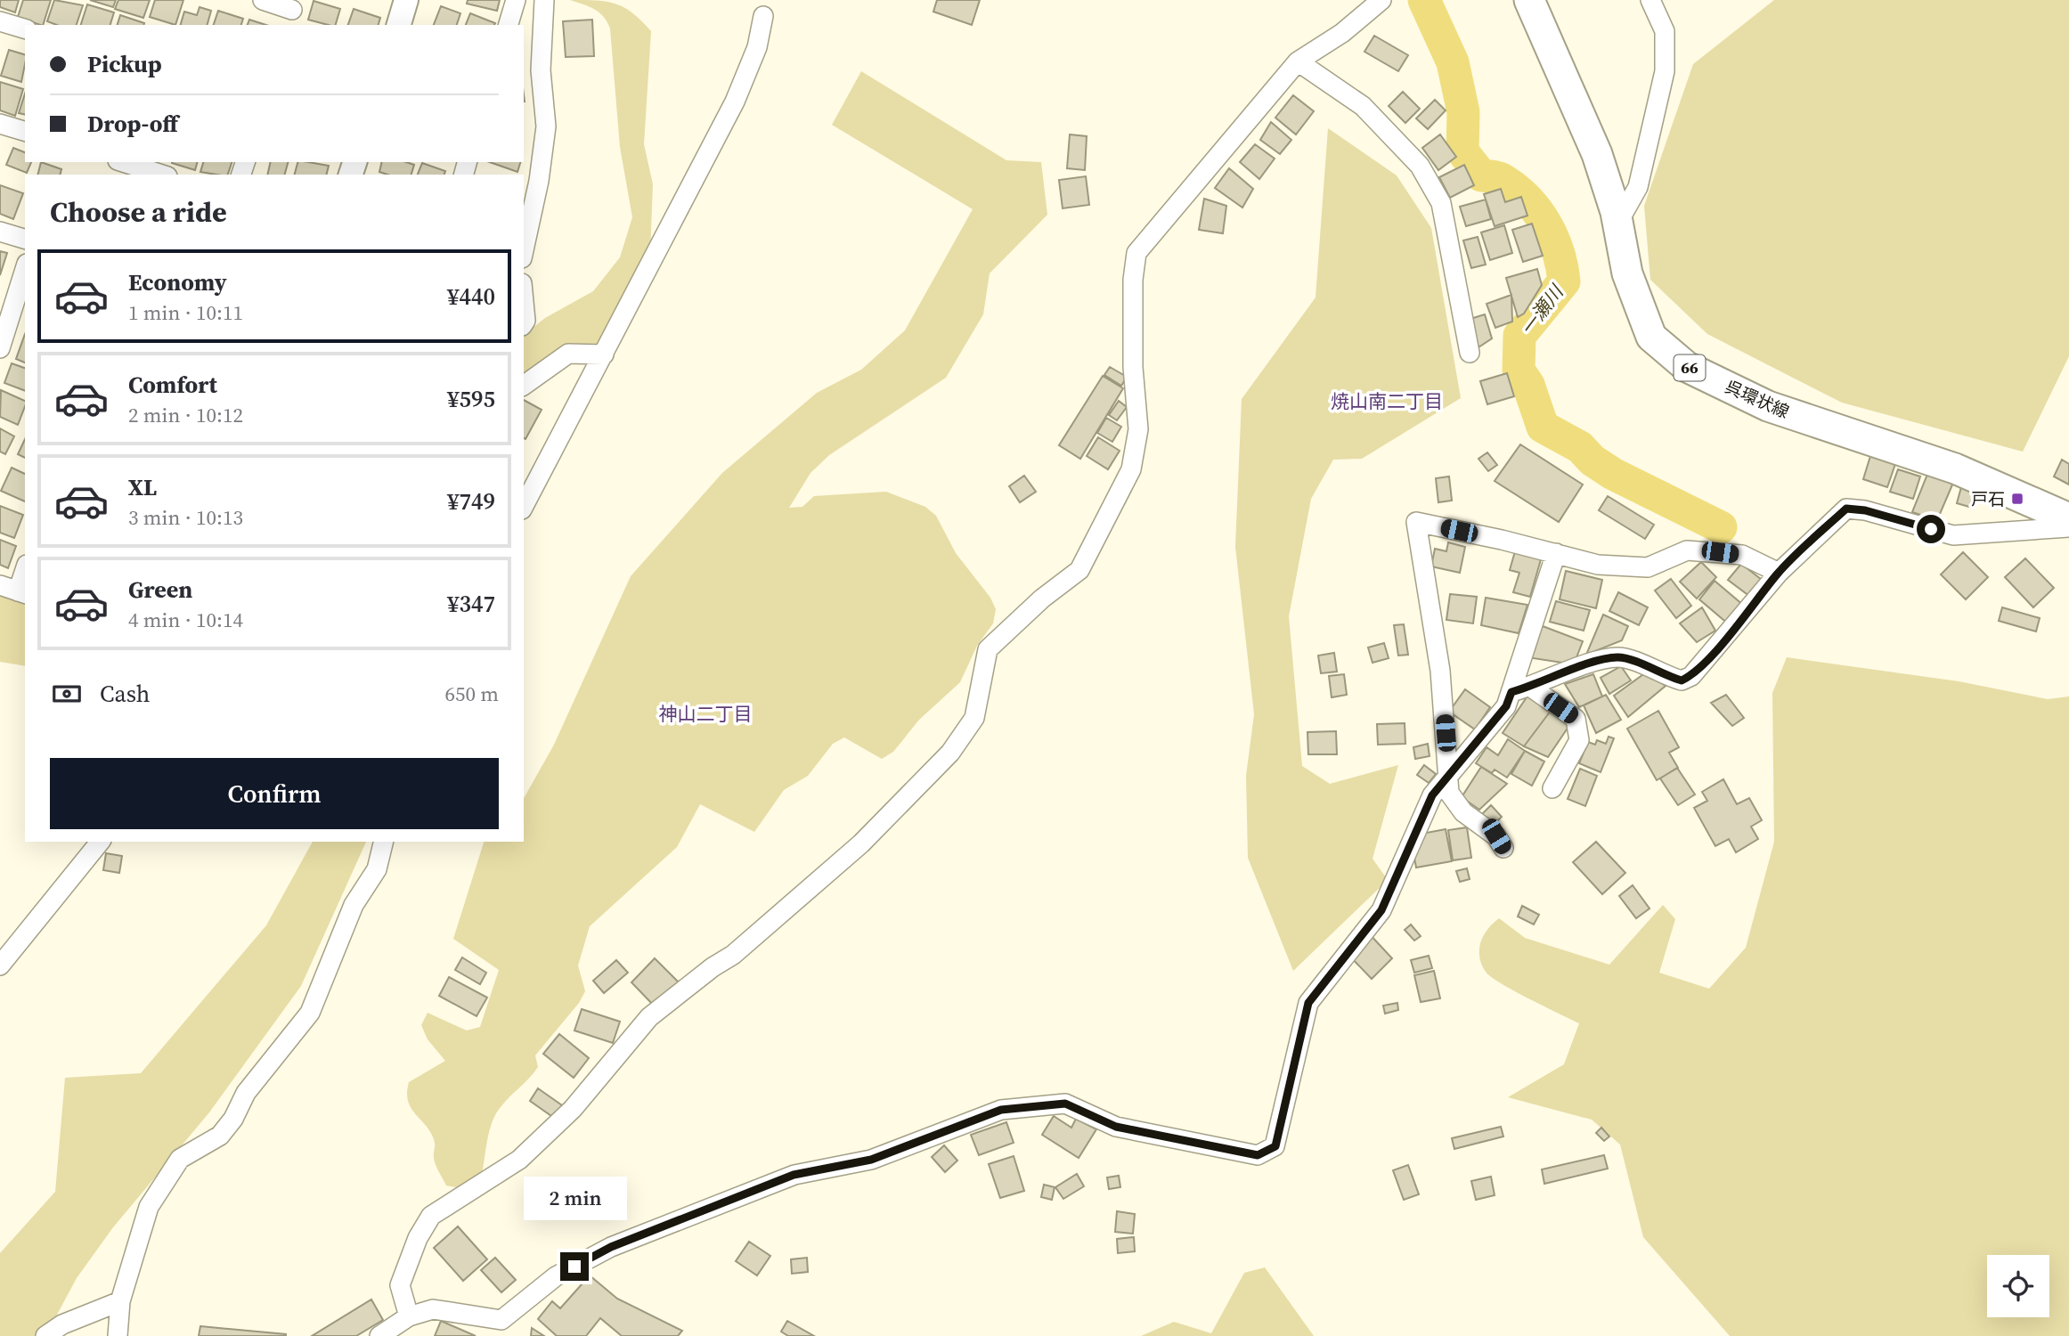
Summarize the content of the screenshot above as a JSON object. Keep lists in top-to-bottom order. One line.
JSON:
{"streets":{"main road":["66","呉環状線"]},"districts":["焼山南二丁目","神山二丁目"],"water":["一瀬川"],"places":{"transit":["戸石"]},"page":{"banner":["Pickup","Drop-off"],"heading":"Choose a ride","list":[{"name":"Economy","note":"1 min · 10:11","value":"¥440"},{"name":"Comfort","note":"2 min · 10:12","value":"¥595"},{"name":"XL","note":"3 min · 10:13","value":"¥749"},{"name":"Green","note":"4 min · 10:14","value":"¥347"}],"pay":["Cash","650 m"],"buttons":"Confirm","bubble":"2 min"}}
